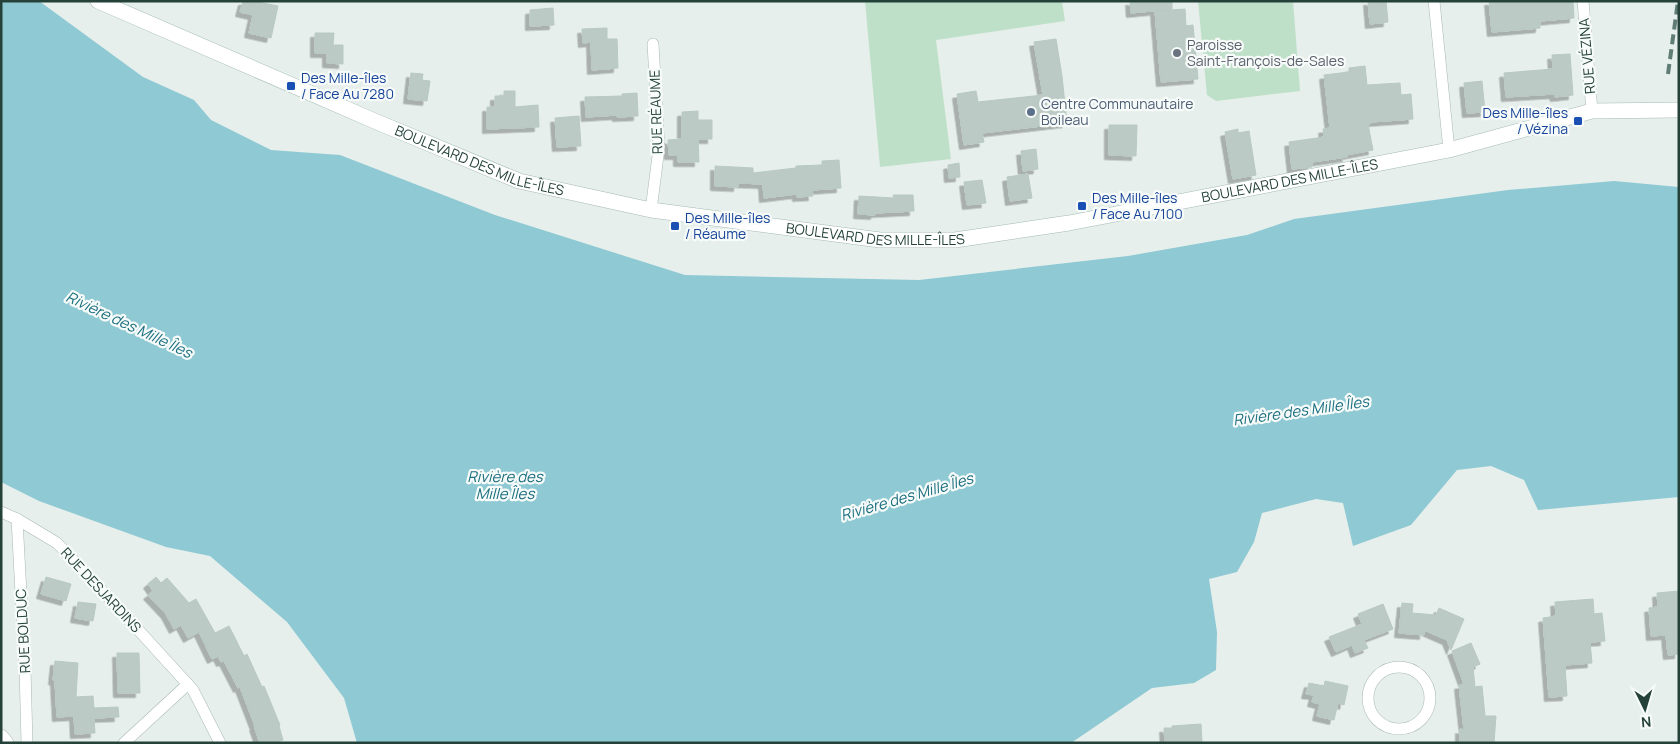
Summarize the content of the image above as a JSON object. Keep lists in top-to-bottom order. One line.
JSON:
{"streets":{"street":["RUE VÉZINA","RUE RÉAUME","BOULEVARD DES MILLE-ÎLES","RUE DESJARDINS","RUE BOLDUC"]},"crossings":[["RUE VÉZINA","BOULEVARD DES MILLE-ÎLES"],["RUE RÉAUME","BOULEVARD DES MILLE-ÎLES"],["RUE DESJARDINS","RUE BOLDUC"]],"water":["Rivière des Mille Îles"],"places":{"other":["Paroisse Saint-François-de-Sales","Centre Communautaire Boileau"],"transit":["Des Mille-îles / Face Au 7280","Des Mille-îles / Vézina","Des Mille-îles / Face Au 7100","Des Mille-îles / Réaume"]},"north":"bottom"}
